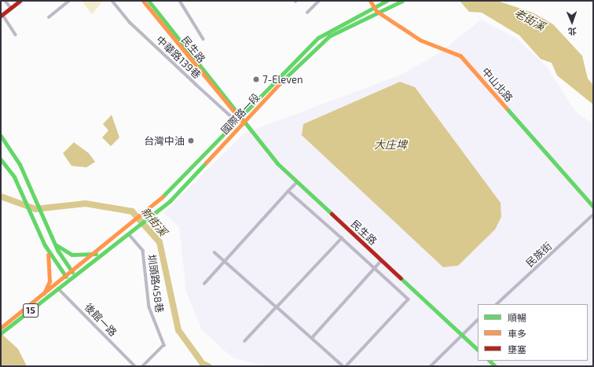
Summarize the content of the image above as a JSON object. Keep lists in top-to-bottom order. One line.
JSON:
{"streets":{"main road":["民生路","中山北路","國際路一段","15"],"street":["中華路139巷","民族街","圳頭路458巷","後館一路"]},"crossings":[["民生路","中華路139巷"],["民生路","國際路一段"],["中華路139巷","國際路一段"],["中山北路","國際路一段"],["國際路一段","圳頭路458巷"],["國際路一段","15"],["圳頭路458巷","15"],["15","後館一路"]],"water":["老街溪","大庄埤","新街溪"],"places":["7-Eleven","台灣中油"],"legend":["順暢","車多","壅塞"],"north":"bottom"}
